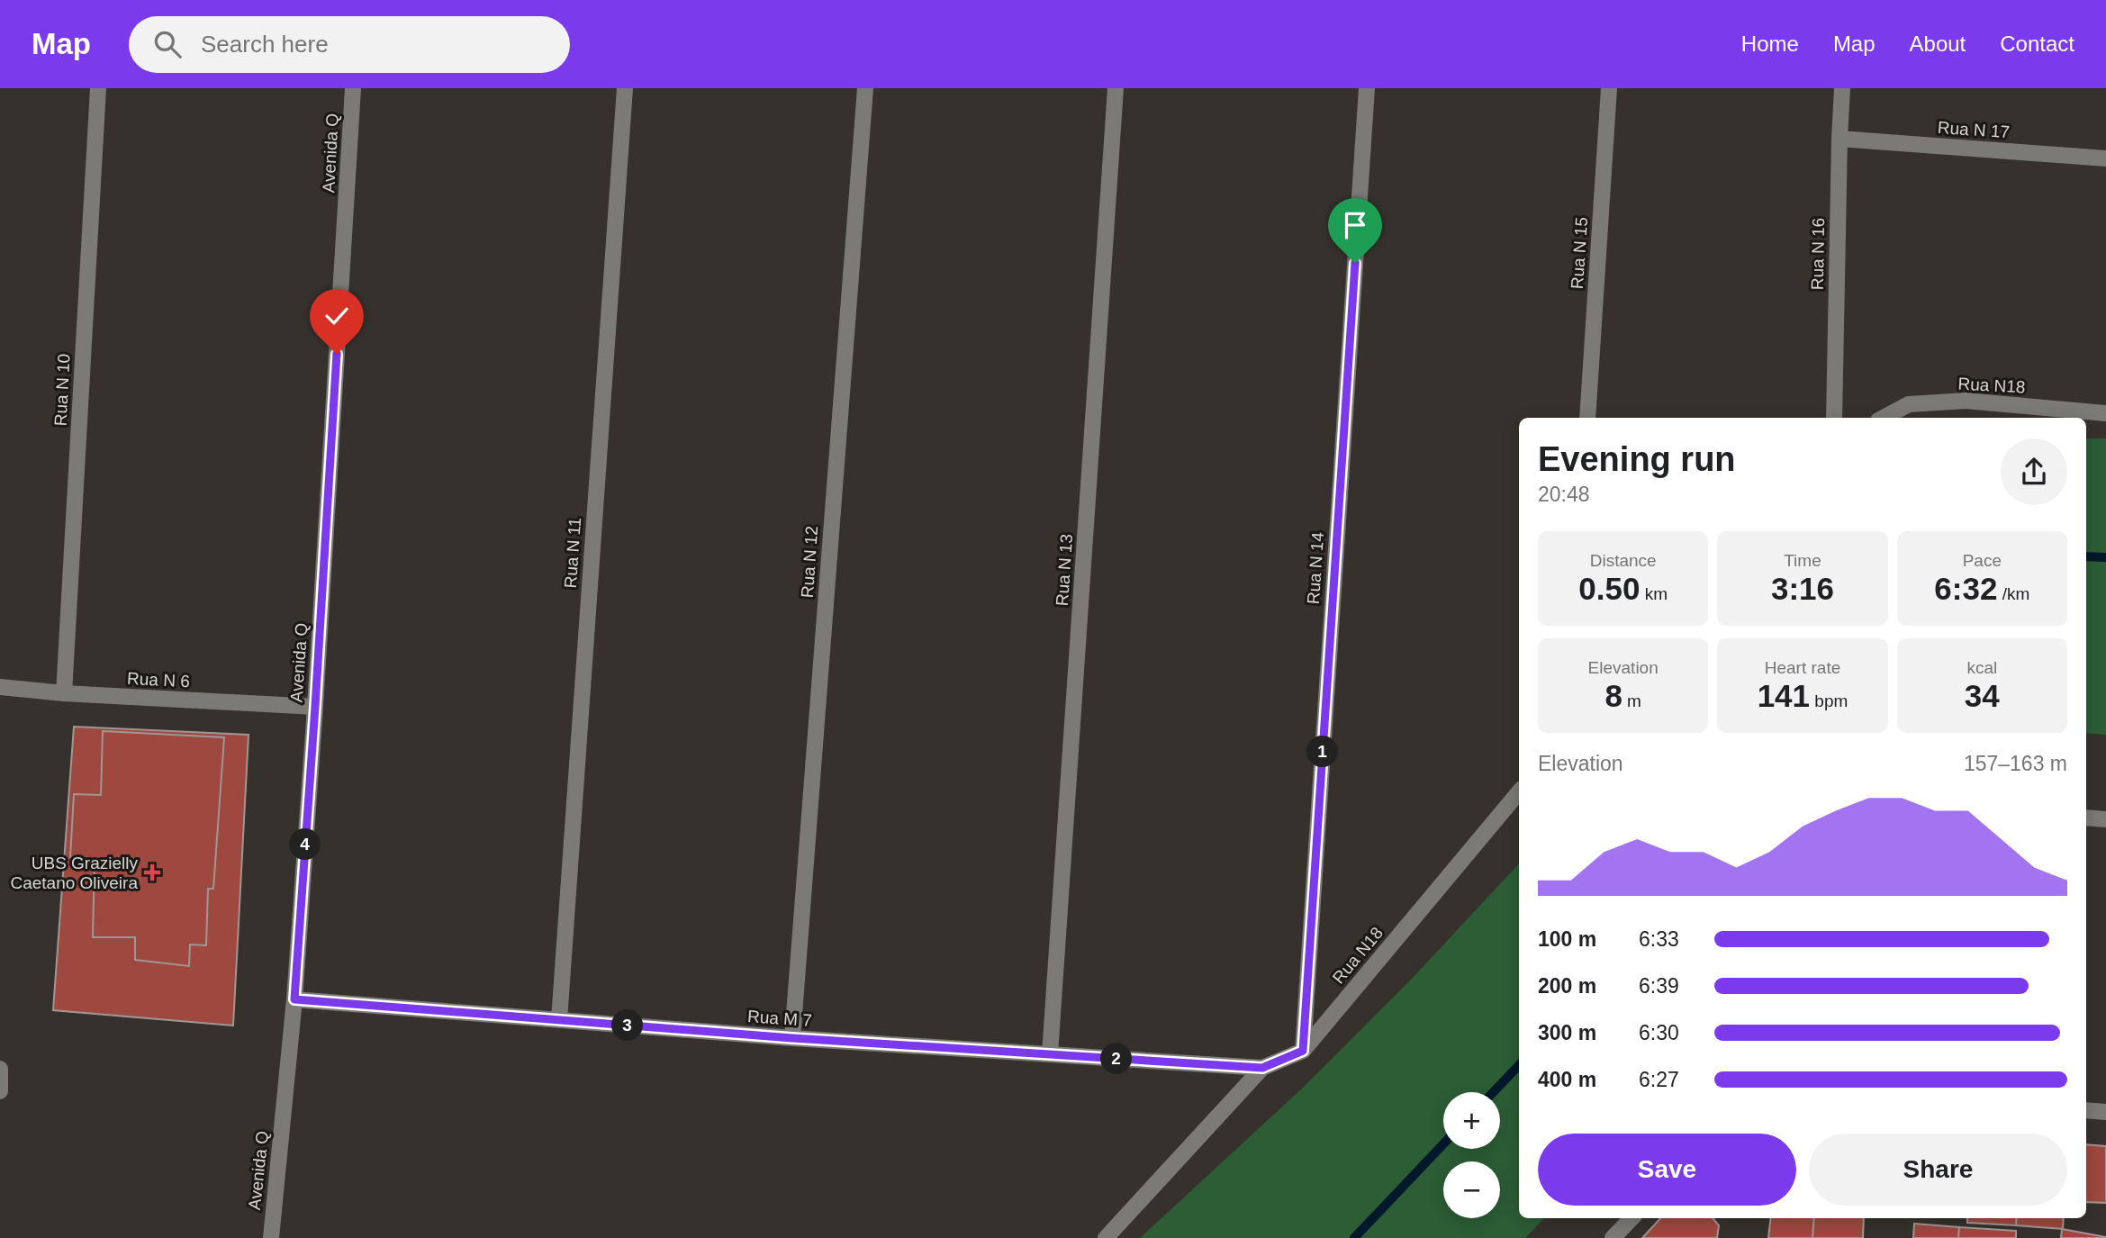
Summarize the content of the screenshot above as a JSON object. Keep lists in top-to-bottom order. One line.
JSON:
{"streets":{"street":["Rua N 17","Avenida Q","Rua N 15","Rua N 16","Rua N18","Rua N 10","Rua N 11","Rua N 12","Rua N 14","Rua N 13","Rua N 6","Rua M 7"]},"crossings":[["Rua N 17","Rua N 16"],["Avenida Q","Rua N 6"],["Avenida Q","Rua M 7"],["Rua N18","Rua N 14"],["Rua N18","Rua M 7"],["Rua N 10","Rua N 6"],["Rua N 11","Rua M 7"],["Rua N 12","Rua M 7"],["Rua N 13","Rua M 7"]],"places":{"health":["UBS Grazielly Caetano Oliveira"]},"page":{"header":"Map","search":"Search here","nav":["Home","Map","About","Contact"],"heading":["Evening run","20:48"],"stats":[["Distance","0.50 km"],["Time","3:16"],["Pace","6:32 /km"],["Elevation","8 m"],["Heart rate","141 bpm"],["kcal","34"]],"pins":["1","4","3","2"],"chart":["Elevation","157–163 m"],"list":[{"name":"100 m","note":"6:33"},{"name":"200 m","note":"6:39"},{"name":"300 m","note":"6:30"},{"name":"400 m","note":"6:27"}],"map_buttons":["+","−"],"buttons":["Save","Share"]}}
